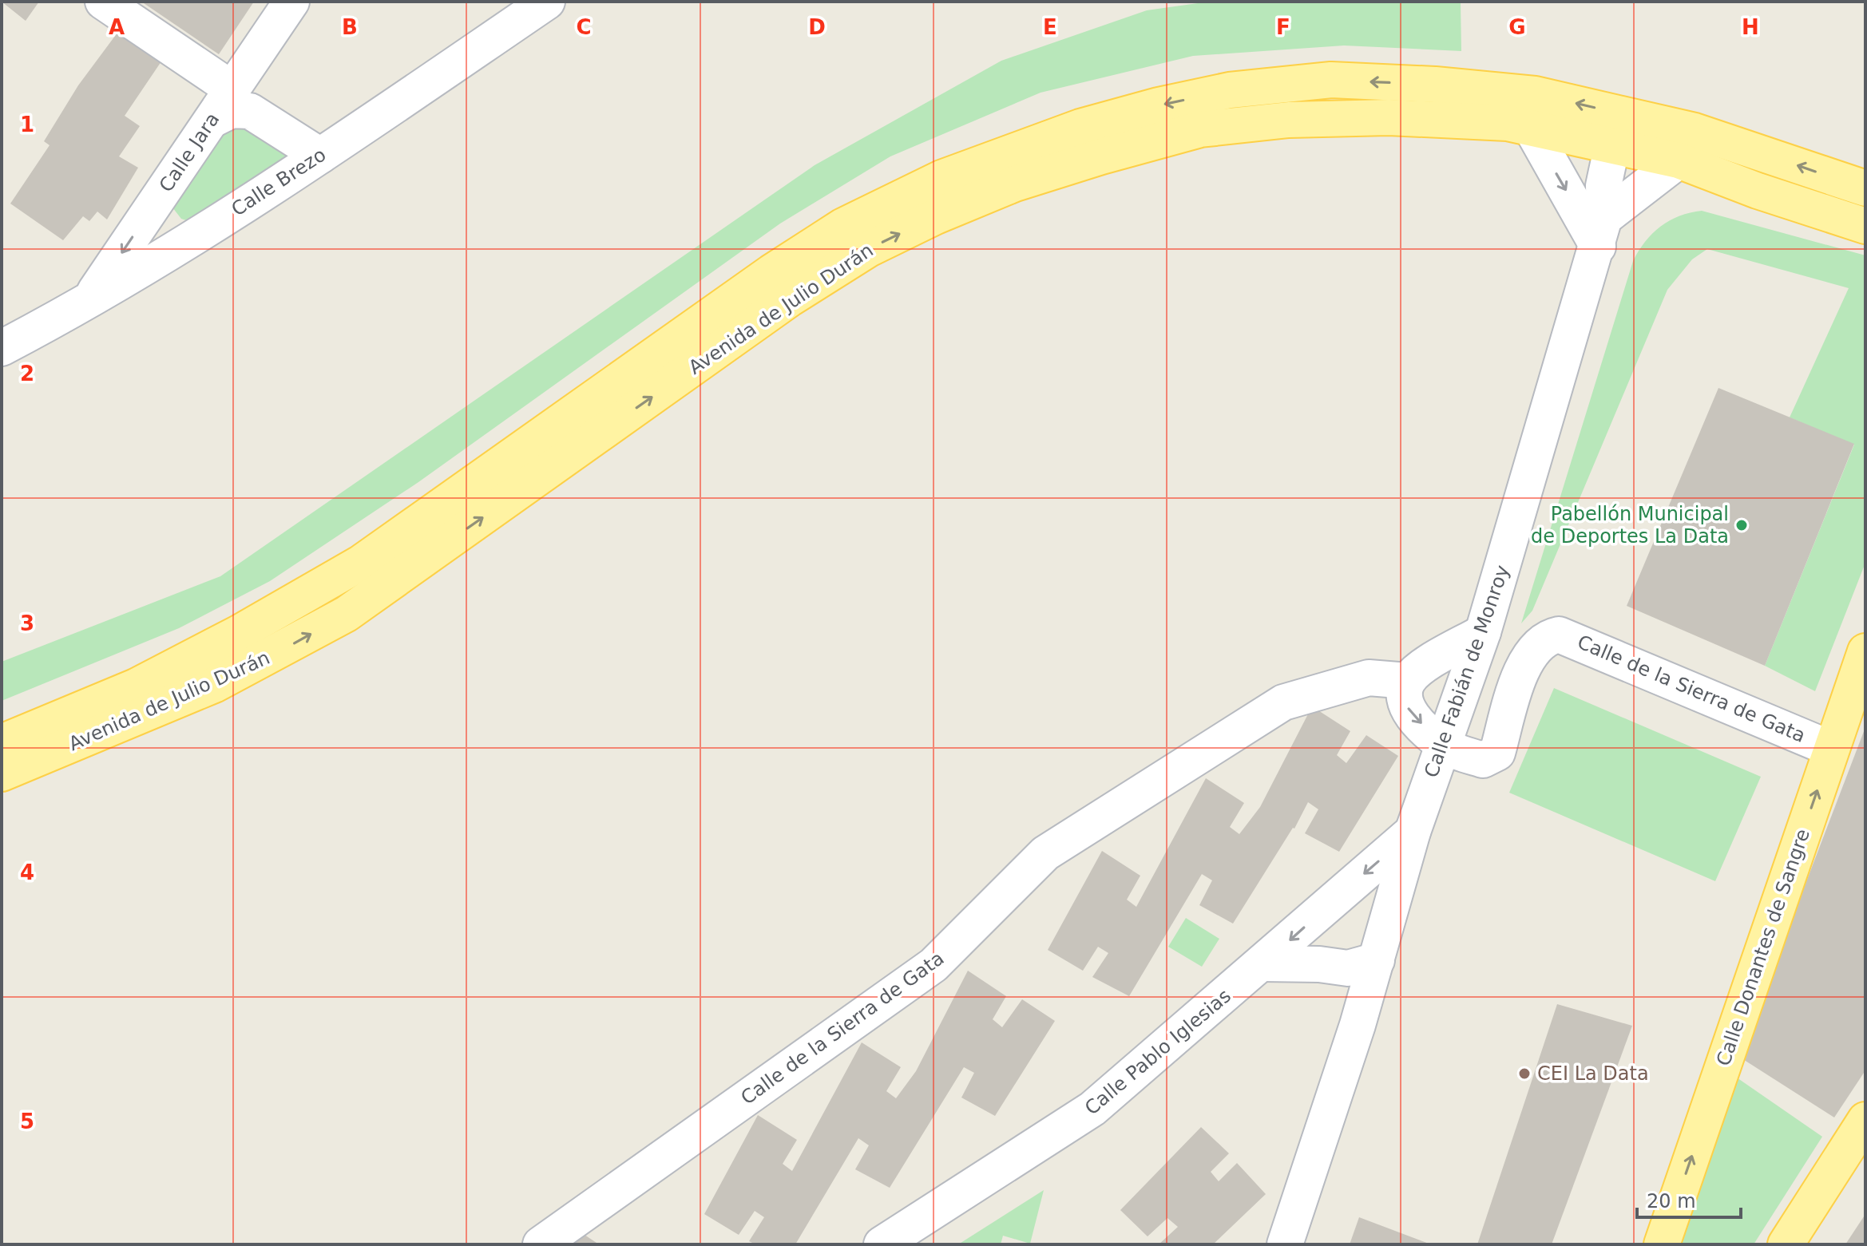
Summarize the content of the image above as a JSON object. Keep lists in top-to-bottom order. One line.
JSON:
{"streets":{"main road":["Avenida de Julio Durán","Calle Donantes de Sangre"],"street":["Calle Jara","Calle Brezo","Calle Fabián de Monroy","Calle de la Sierra de Gata","Calle Pablo Iglesias"]},"crossings":[["Calle Jara","Calle Brezo"],["Avenida de Julio Durán","Calle Fabián de Monroy"],["Calle Fabián de Monroy","Calle de la Sierra de Gata"],["Calle Fabián de Monroy","Calle Pablo Iglesias"],["Calle de la Sierra de Gata","Calle Donantes de Sangre"]],"one_way":["Calle Jara","Calle Donantes de Sangre"],"places":["Pabellón Municipal de Deportes La Data","CEI La Data"],"scale_bar":"20 m","grid":{"columns":["A","B","C","D","E","F","G","H"],"rows":["1","2","3","4","5"]}}
